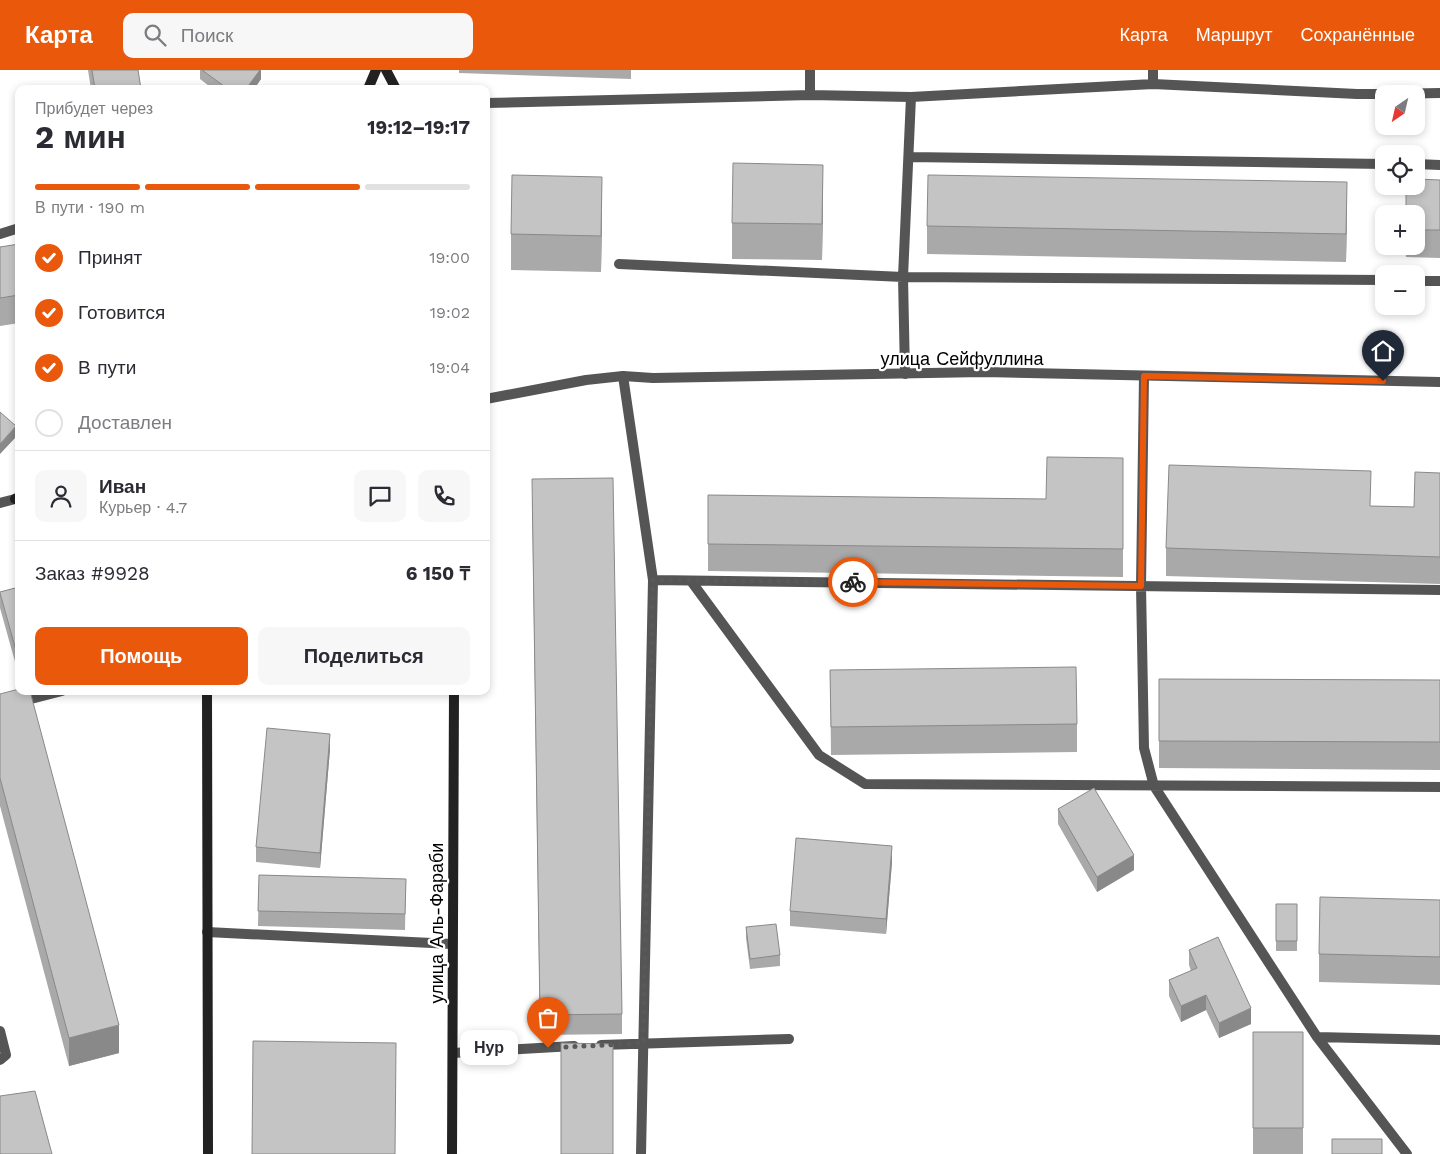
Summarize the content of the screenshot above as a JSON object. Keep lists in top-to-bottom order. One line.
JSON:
{"streets":{"main road":["улица Аль-Фараби"],"street":["улица Сейфуллина"]},"places":["Нур"],"north":"bottom left","page":{"header":"Карта","search":"Поиск","nav":["Карта","Маршрут","Сохранённые"],"map_buttons":["+","−"],"heading":["2 мин","Прибудет через","19:12–19:17"],"panel":["Иван","Курьер · 4.7","Заказ #9928","6 150 ₸"],"bar":"В пути · 190 m","list":[["Принят","19:00"],["Готовится","19:02"],["В пути","19:04"],"Доставлен"],"buttons":["Помощь","Поделиться"],"bubble":"Нур"}}
